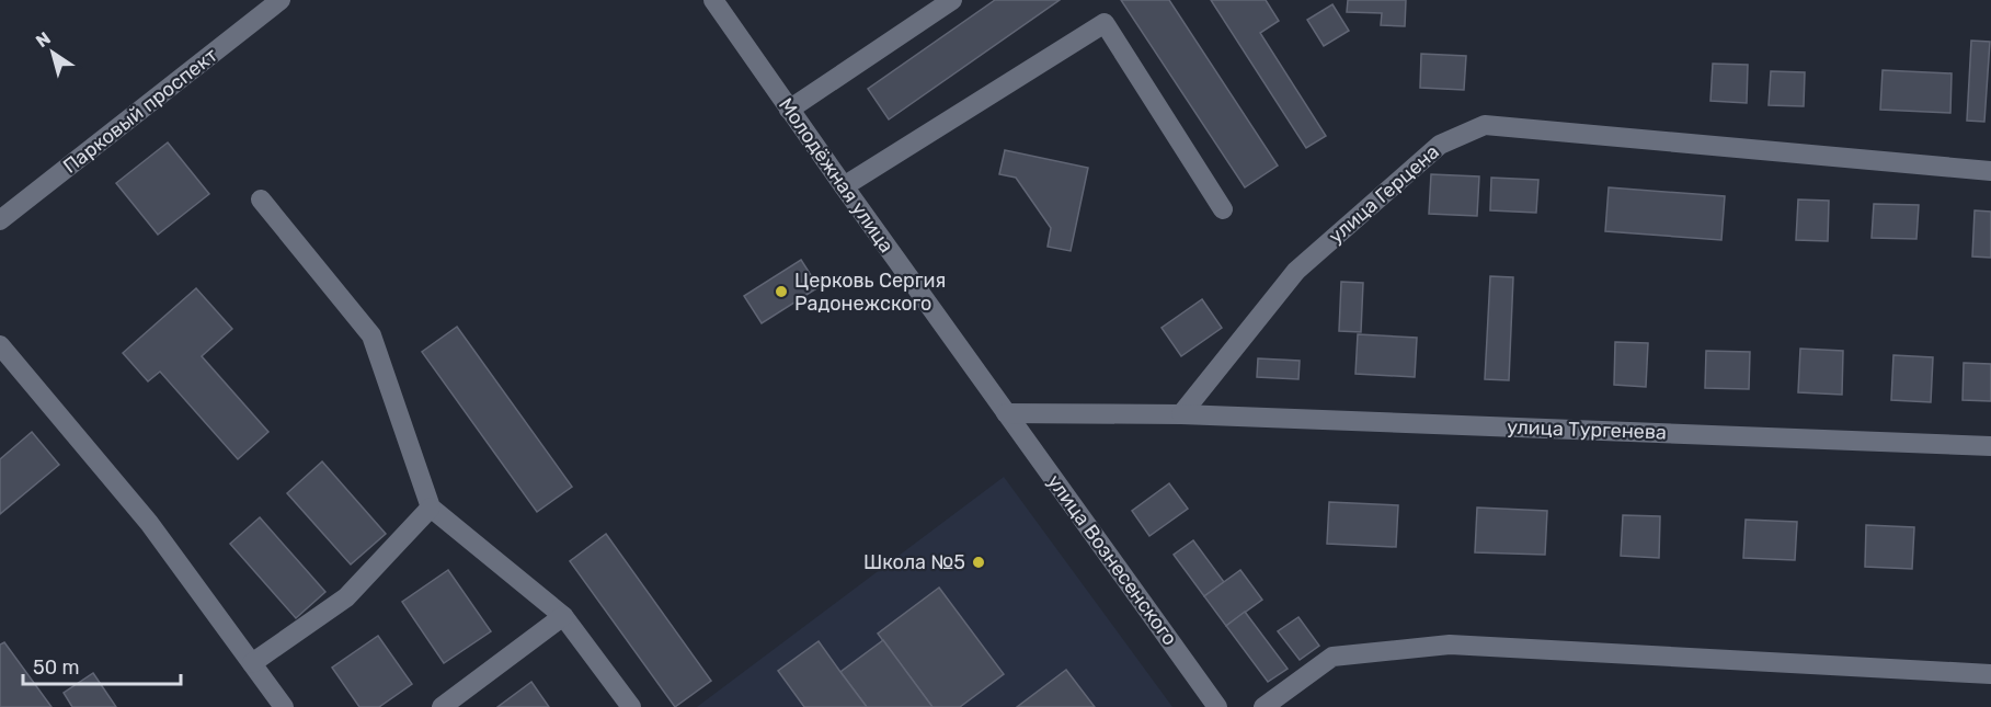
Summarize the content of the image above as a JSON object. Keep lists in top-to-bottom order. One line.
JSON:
{"streets":{"street":["Парковый проспект","Молодёжная улица","улица Герцена","улица Тургенева","улица Вознесенского"]},"crossings":[["Молодёжная улица","улица Вознесенского"],["улица Герцена","улица Тургенева"]],"places":["Церковь Сергия Радонежского","Школа №5"],"scale_bar":"50 m","north":"top left"}
